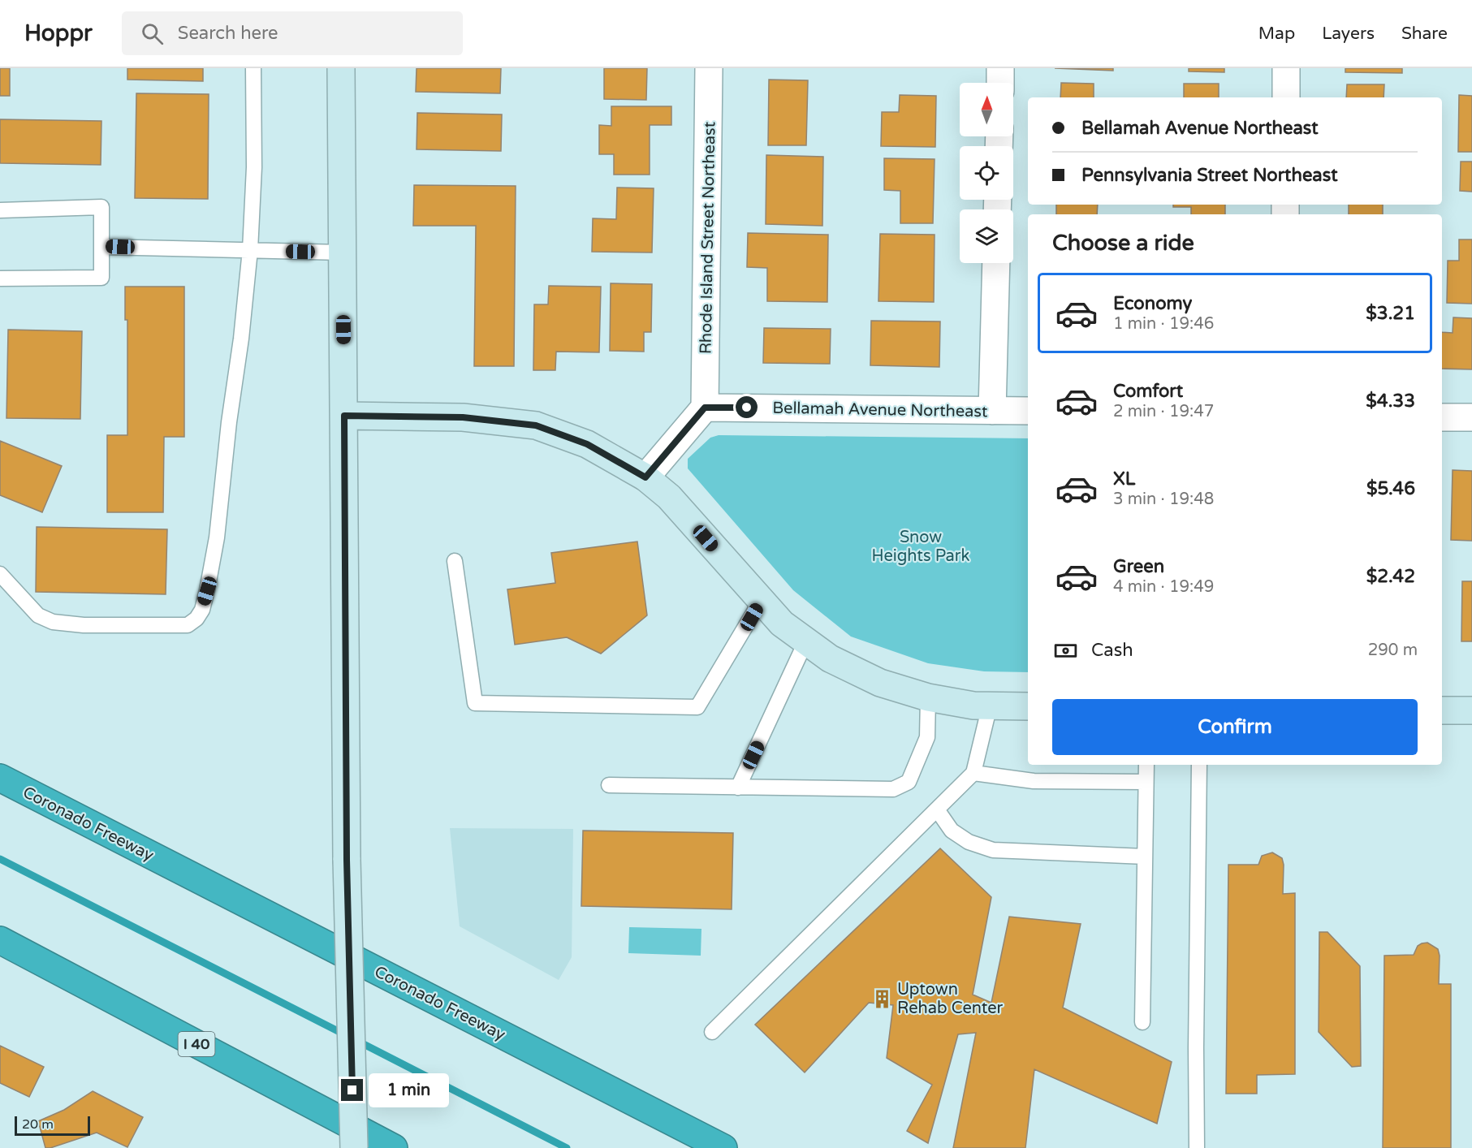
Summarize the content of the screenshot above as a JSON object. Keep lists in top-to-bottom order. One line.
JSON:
{"streets":{"highway":["Coronado Freeway","I 40"],"street":["Rhode Island Street Northeast","Bellamah Avenue Northeast"]},"crossings":[["Rhode Island Street Northeast","Bellamah Avenue Northeast"]],"parks":["Snow Heights Park"],"places":{"building":["Uptown Rehab Center"]},"scale_bar":"20 m","north":"top","page":{"header":"Hoppr","search":"Search here","nav":["Map","Layers","Share"],"banner":["Bellamah Avenue Northeast","Pennsylvania Street Northeast"],"heading":"Choose a ride","list":[{"name":"Economy","note":"1 min · 19:46","value":"$3.21"},{"name":"Comfort","note":"2 min · 19:47","value":"$4.33"},{"name":"XL","note":"3 min · 19:48","value":"$5.46"},{"name":"Green","note":"4 min · 19:49","value":"$2.42"}],"pay":["Cash","290 m"],"buttons":"Confirm","bubble":"1 min","scale":"20 m"}}
